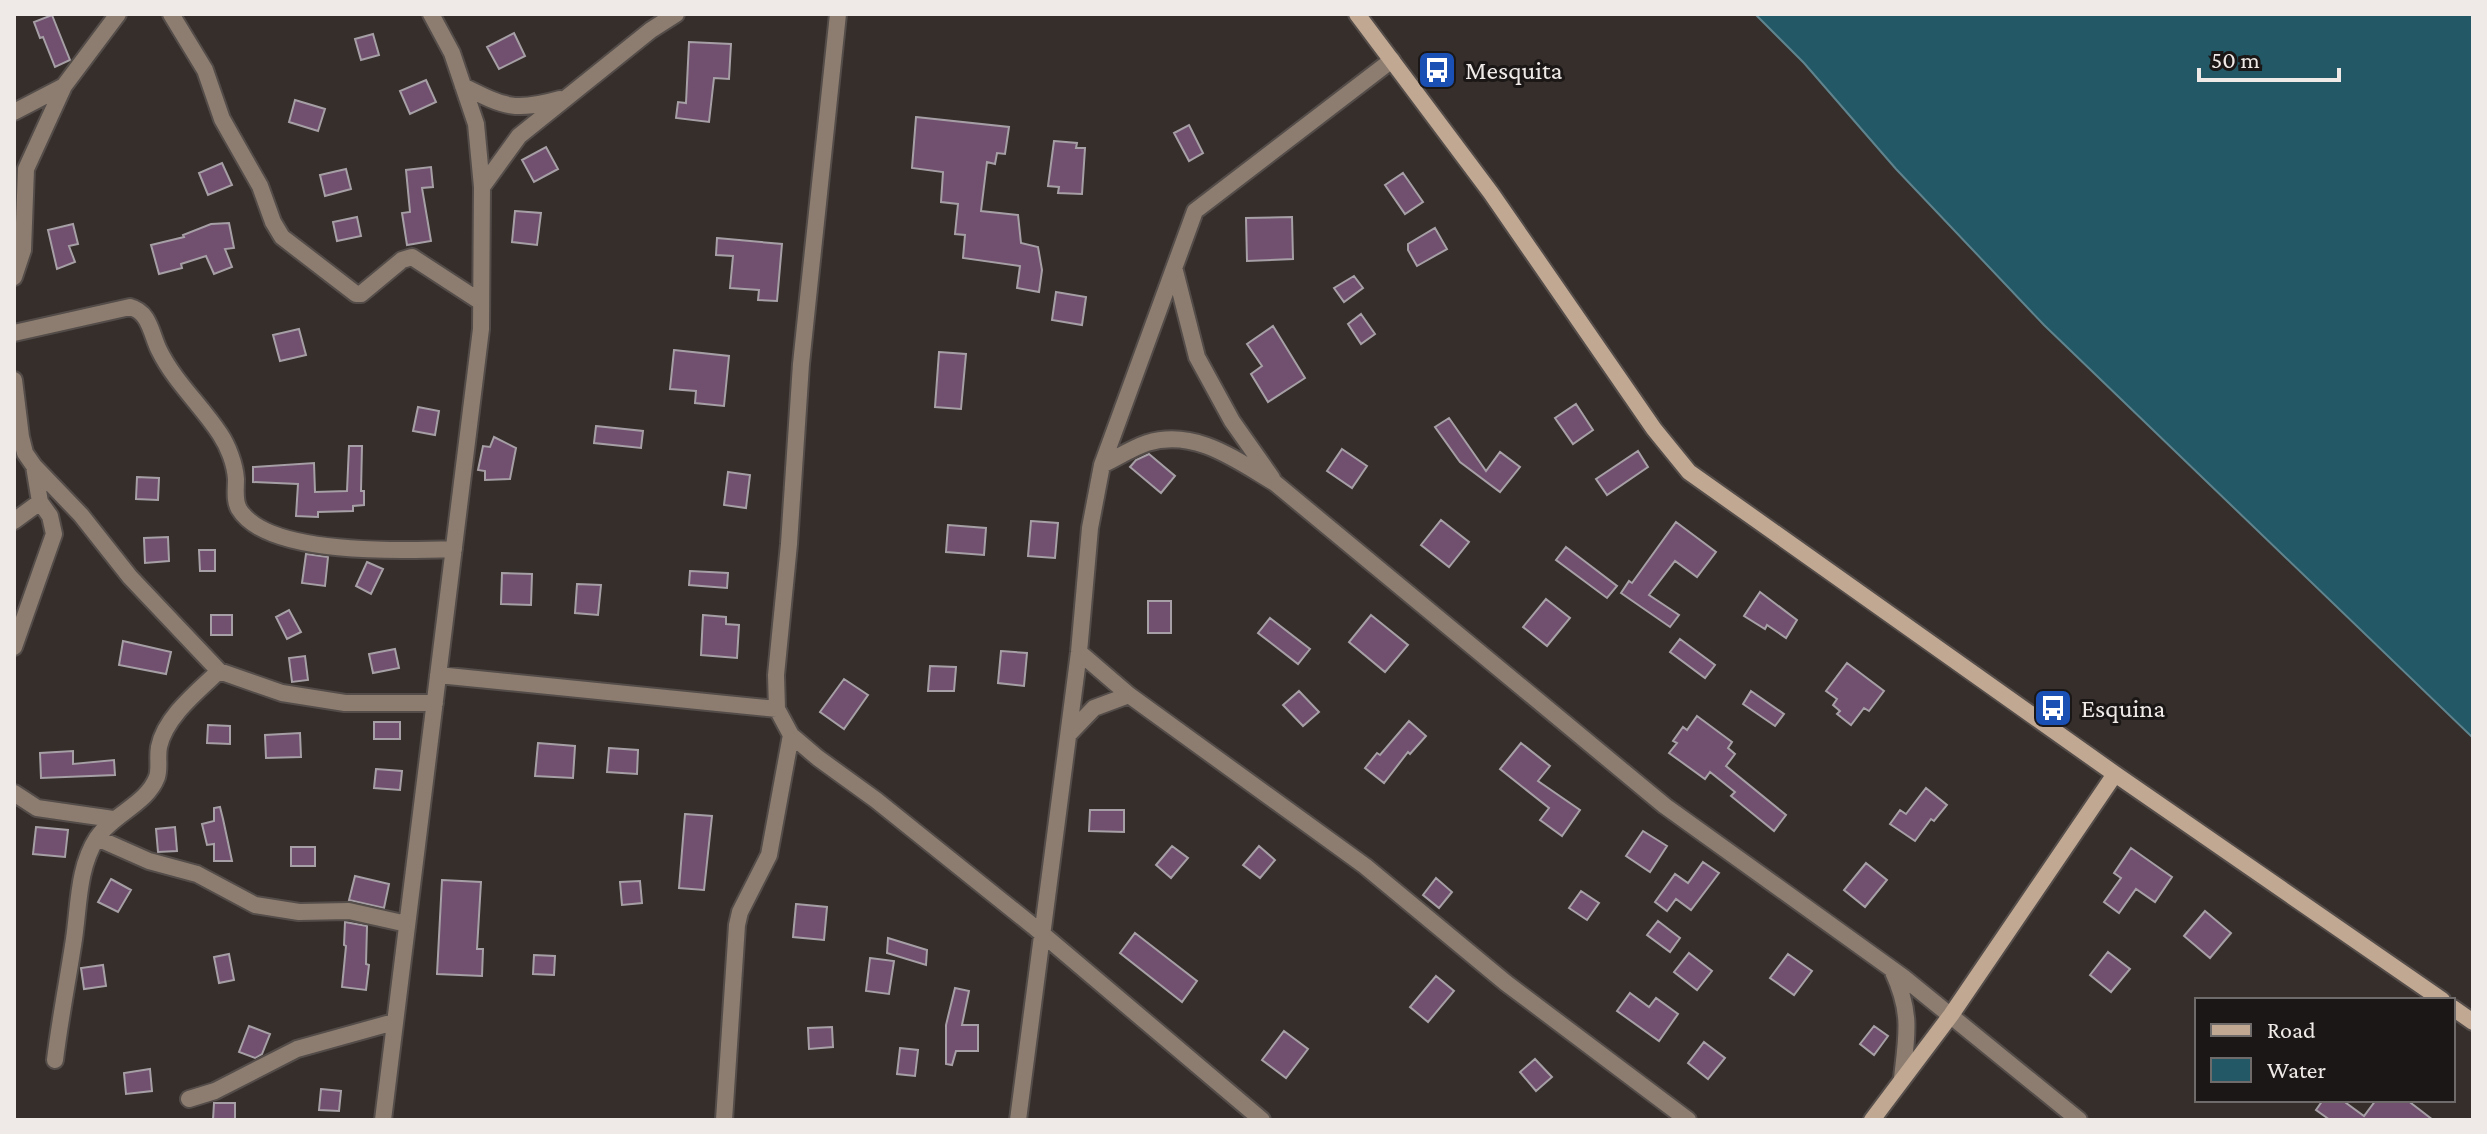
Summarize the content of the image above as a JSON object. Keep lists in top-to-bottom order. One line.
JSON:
{"places":{"bus stop":["Mesquita","Esquina"]},"legend":["Road","Water"],"scale_bar":"50 m"}
